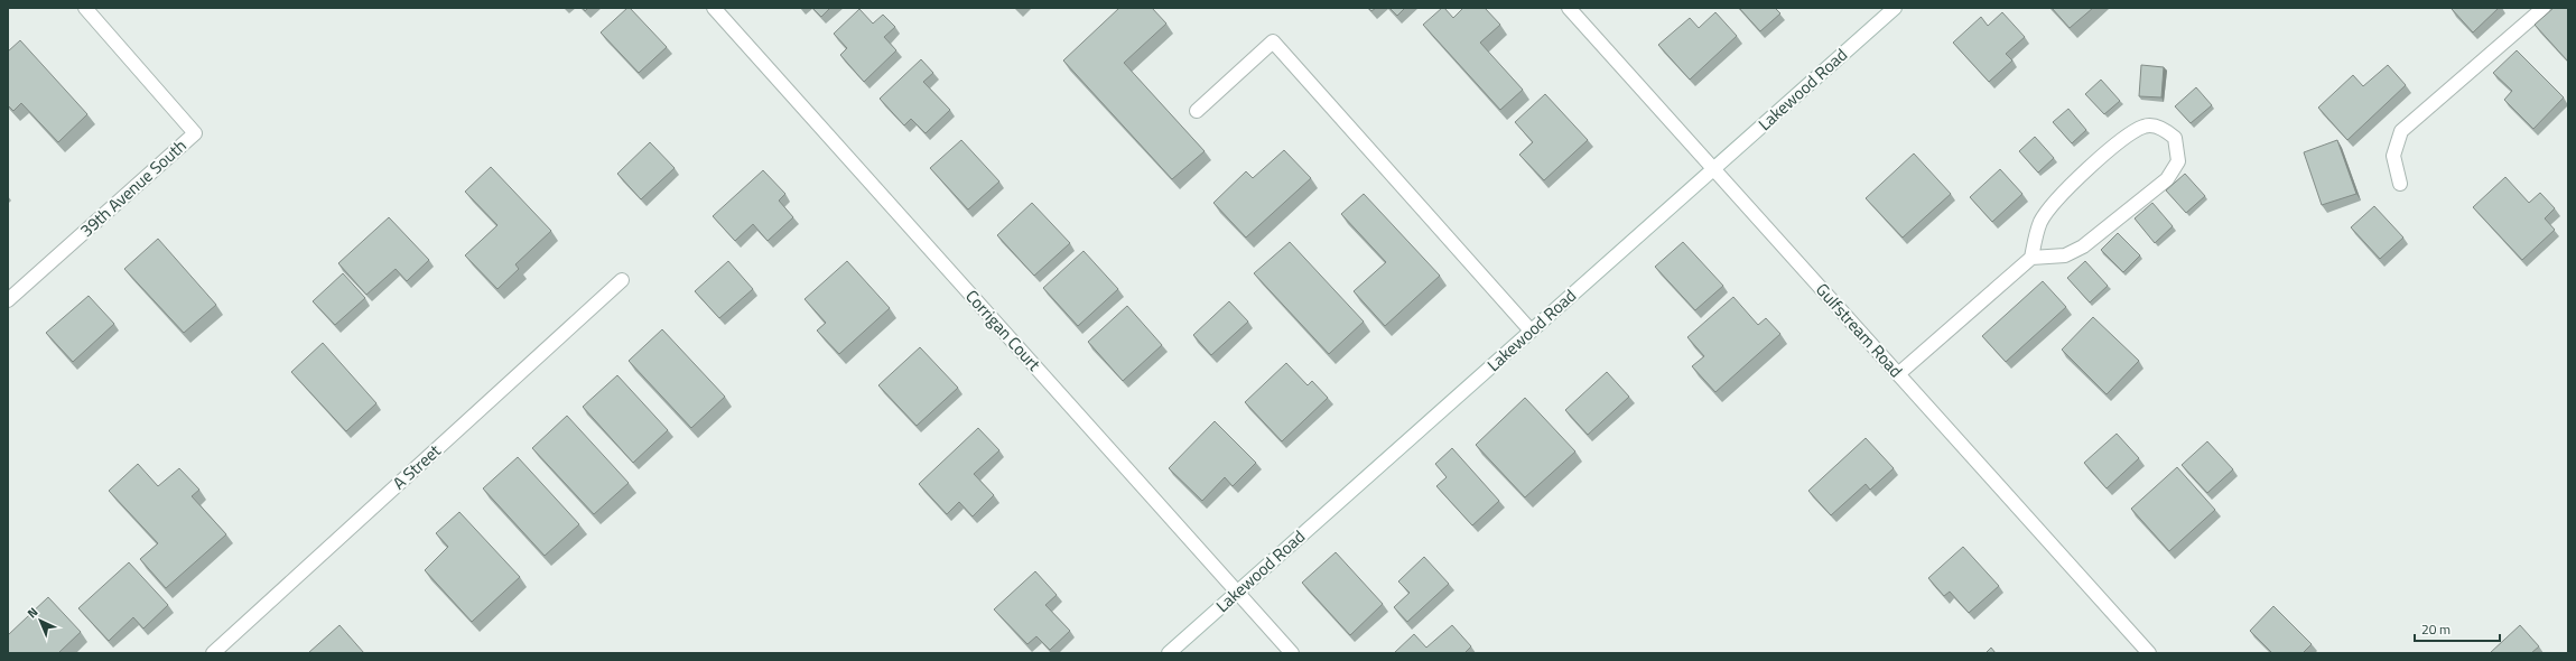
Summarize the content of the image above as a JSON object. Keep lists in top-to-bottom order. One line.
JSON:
{"streets":{"street":["Lakewood Road","39th Avenue South","Corrigan Court","Gulfstream Road","A Street"]},"crossings":[["Lakewood Road","Corrigan Court"],["Lakewood Road","Gulfstream Road"]],"scale_bar":"20 m","north":"top left"}
